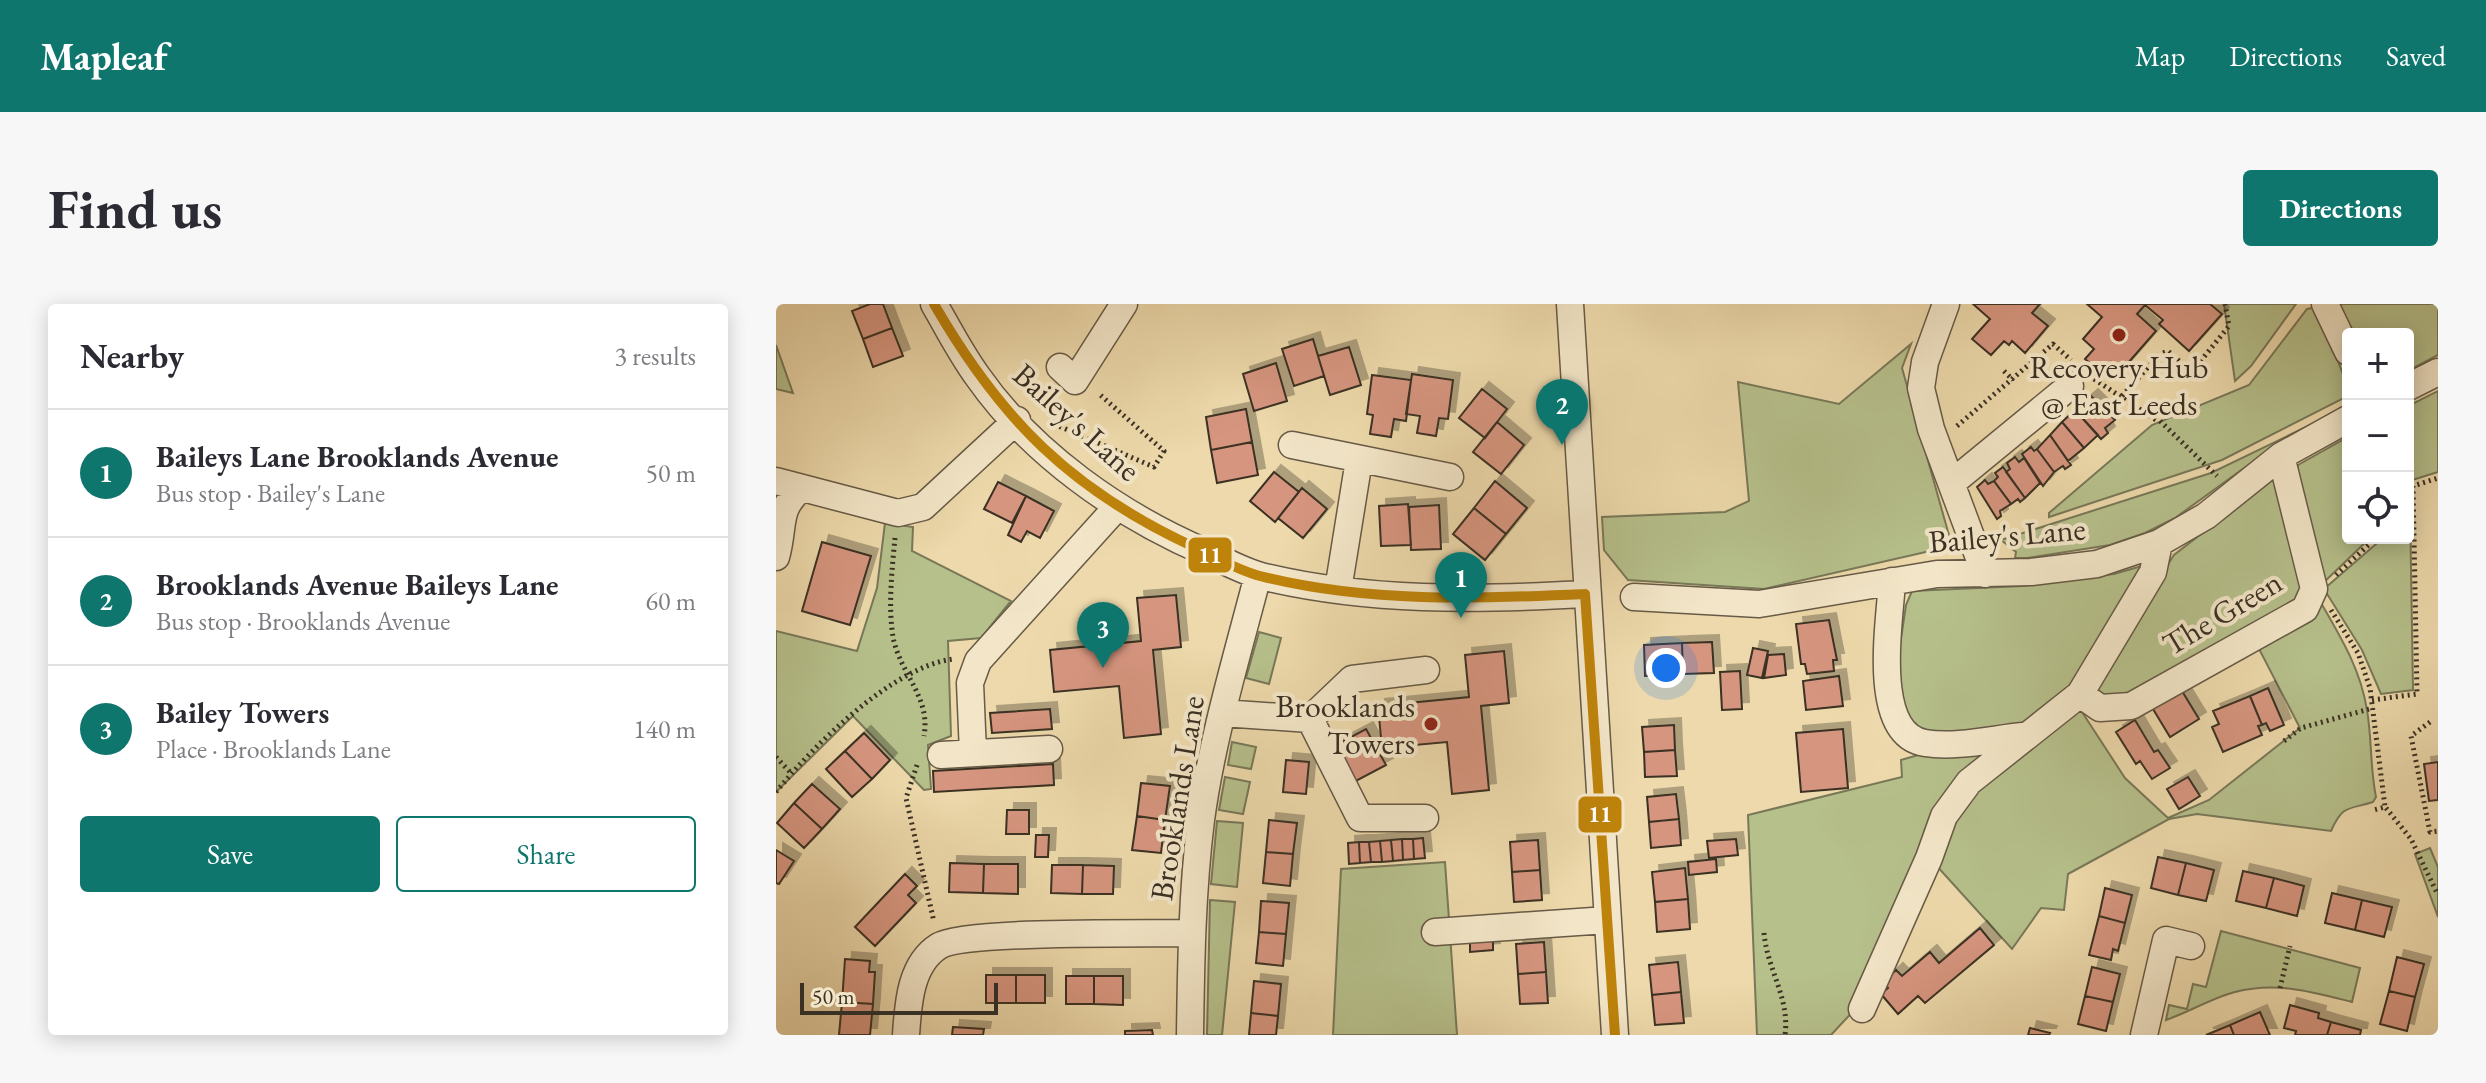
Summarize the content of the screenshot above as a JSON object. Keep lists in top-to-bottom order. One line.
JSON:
{"streets":{"street":["Bailey's Lane","The Green","Brooklands Lane"]},"crossings":[["Bailey's Lane","The Green"],["Bailey's Lane","Brooklands Lane"]],"places":["Recovery Hub @ East Leeds","Brooklands Towers"],"lines":["transit line 11"],"scale_bar":"50 m","page":{"header":"Mapleaf","nav":["Map","Directions","Saved"],"buttons":["Directions",["Save","Share"]],"title":"Find us","heading":["Nearby","3 results"],"map_buttons":["+","−"],"pins":["2","1","3"],"list":[{"mark":"1","name":"Baileys Lane Brooklands Avenue","note":"Bus stop · Bailey's Lane","value":"50 m"},{"mark":"2","name":"Brooklands Avenue Baileys Lane","note":"Bus stop · Brooklands Avenue","value":"60 m"},{"mark":"3","name":"Bailey Towers","note":"Place · Brooklands Lane","value":"140 m"}],"scale":"50 m"}}
